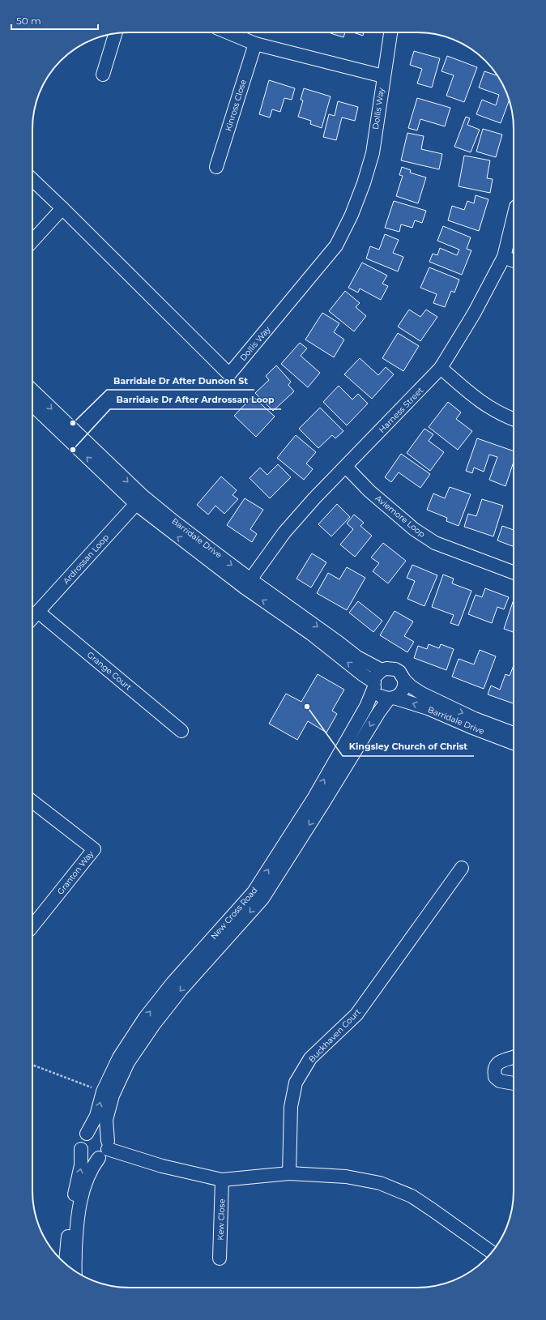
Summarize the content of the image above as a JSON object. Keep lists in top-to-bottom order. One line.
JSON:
{"streets":{"street":["Kinross Close","Dollis Way","Harness Street","Aviemore Loop","Barridale Drive","Ardrossan Loop","Grange Court","Granton Way","New Cross Road","Buckhaven Court","Kew Close"]},"crossings":[["Kinross Close","Dollis Way"],["Harness Street","Aviemore Loop"],["Harness Street","Barridale Drive"],["Barridale Drive","Ardrossan Loop"],["Barridale Drive","New Cross Road"],["Ardrossan Loop","Grange Court"]],"places":["Barridale Dr After Dunoon St","Barridale Dr After Ardrossan Loop","Kingsley Church of Christ"],"scale_bar":"50 m"}
